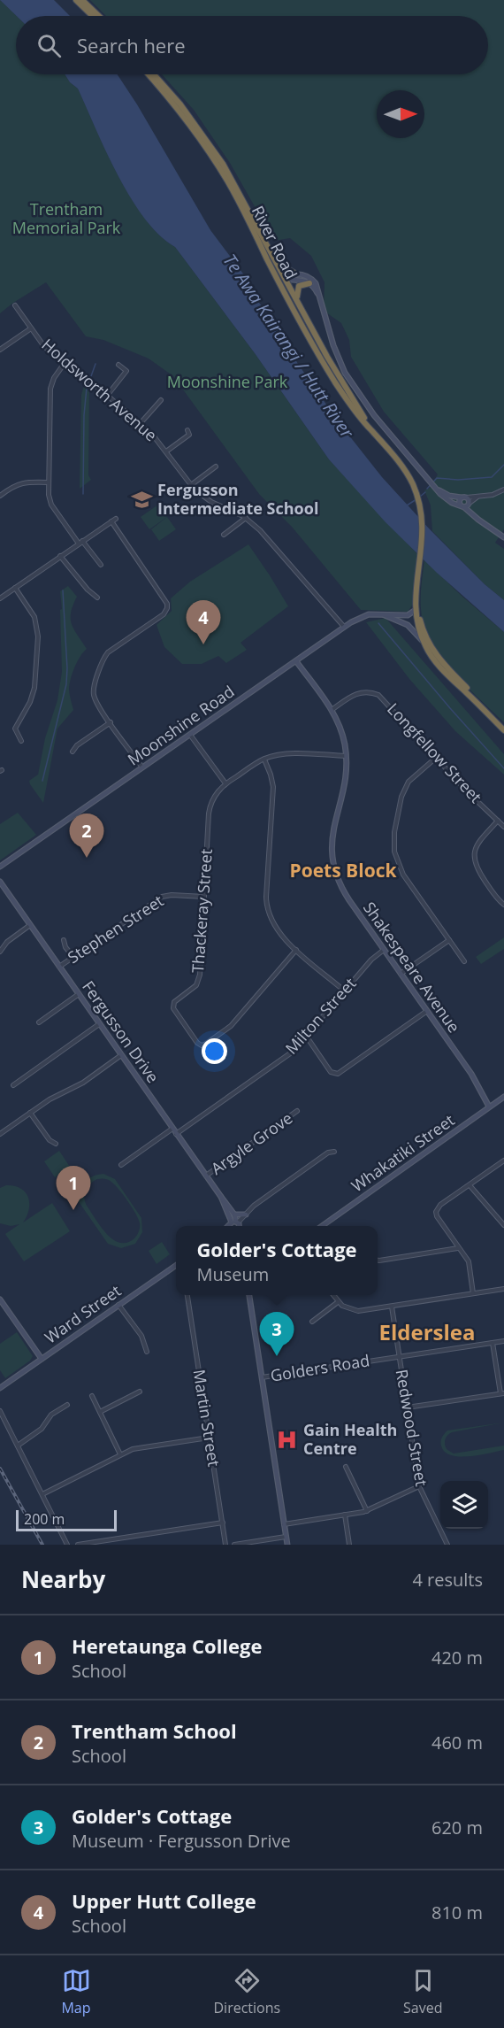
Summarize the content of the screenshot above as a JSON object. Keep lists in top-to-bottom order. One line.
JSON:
{"streets":{"highway":["River Road"],"street":["Holdsworth Avenue","Moonshine Road","Longfellow Street","Thackeray Street","Stephen Street","Shakespeare Avenue","Milton Street","Fergusson Drive","Argyle Grove","Whakatiki Street","Ward Street","Golders Road","Martin Street","Redwood Street"]},"crossings":[["River Road","Moonshine Road"],["Holdsworth Avenue","Moonshine Road"],["Moonshine Road","Shakespeare Avenue"],["Longfellow Street","Shakespeare Avenue"],["Thackeray Street","Stephen Street"],["Thackeray Street","Shakespeare Avenue"],["Stephen Street","Fergusson Drive"],["Shakespeare Avenue","Milton Street"],["Shakespeare Avenue","Whakatiki Street"],["Milton Street","Fergusson Drive"],["Fergusson Drive","Argyle Grove"],["Golders Road","Redwood Street"]],"districts":["Poets Block","Elderslea"],"water":["Te Awa Kairangi / Hutt River"],"parks":["Trentham Memorial Park","Moonshine Park"],"places":{"school or university":["Fergusson Intermediate School"],"hospital":["Gain Health Centre"]},"scale_bar":"200 m","north":"right","page":{"search":"Search here","pins":["4","2","1","3"],"popup":["Golder's Cottage","Museum"],"scale":"200 m","heading":["Nearby","4 results"],"list":[{"mark":"1","name":"Heretaunga College","note":"School","value":"420 m"},{"mark":"2","name":"Trentham School","note":"School","value":"460 m"},{"mark":"3","name":"Golder's Cottage","note":"Museum · Fergusson Drive","value":"620 m"},{"mark":"4","name":"Upper Hutt College","note":"School","value":"810 m"}],"nav":["Map","Directions","Saved"]}}
